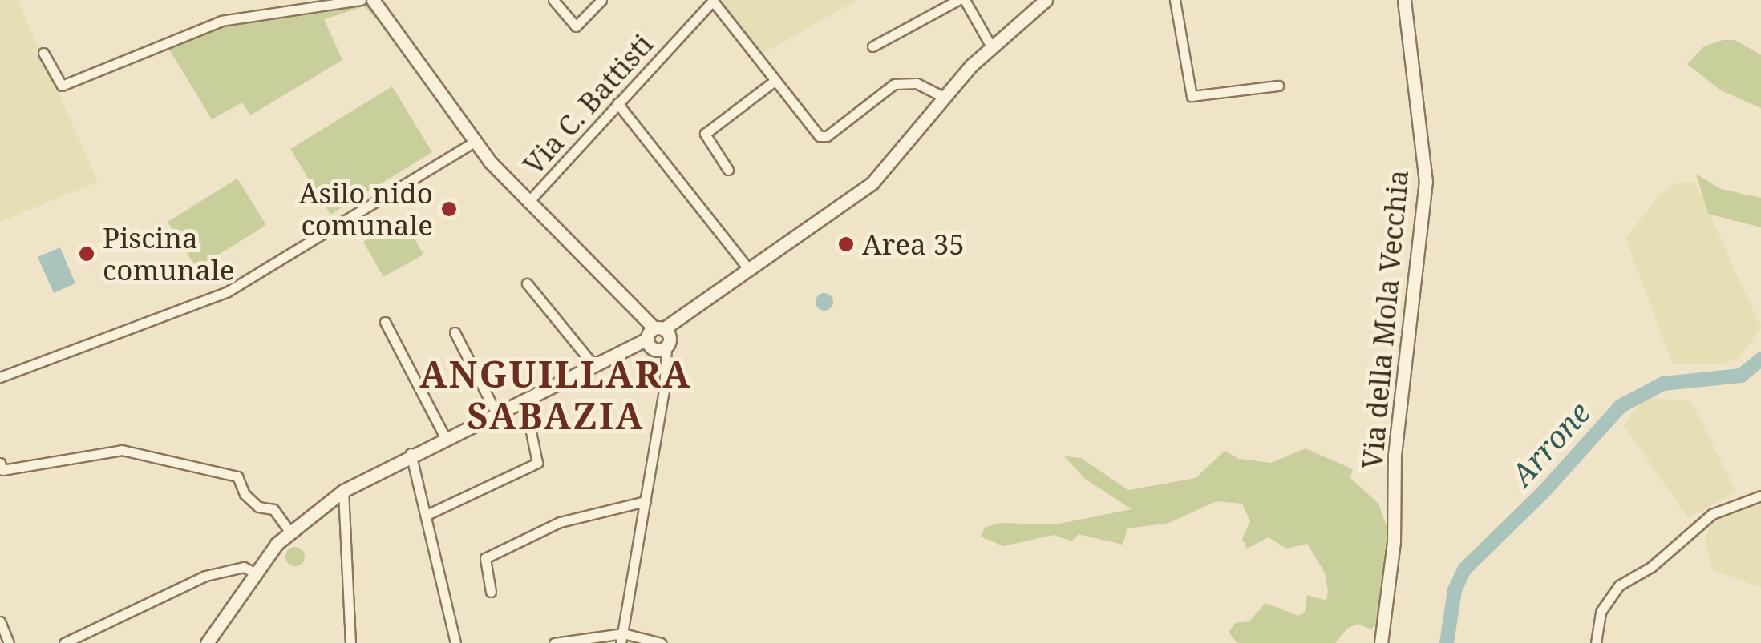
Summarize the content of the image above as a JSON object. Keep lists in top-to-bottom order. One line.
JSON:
{"streets":{"street":["Via C. Battisti","Via della Mola Vecchia"]},"districts":["ANGUILLARA SABAZIA"],"water":["Arrone"],"places":["Asilo nido comunale","Area 35","Piscina comunale"]}
